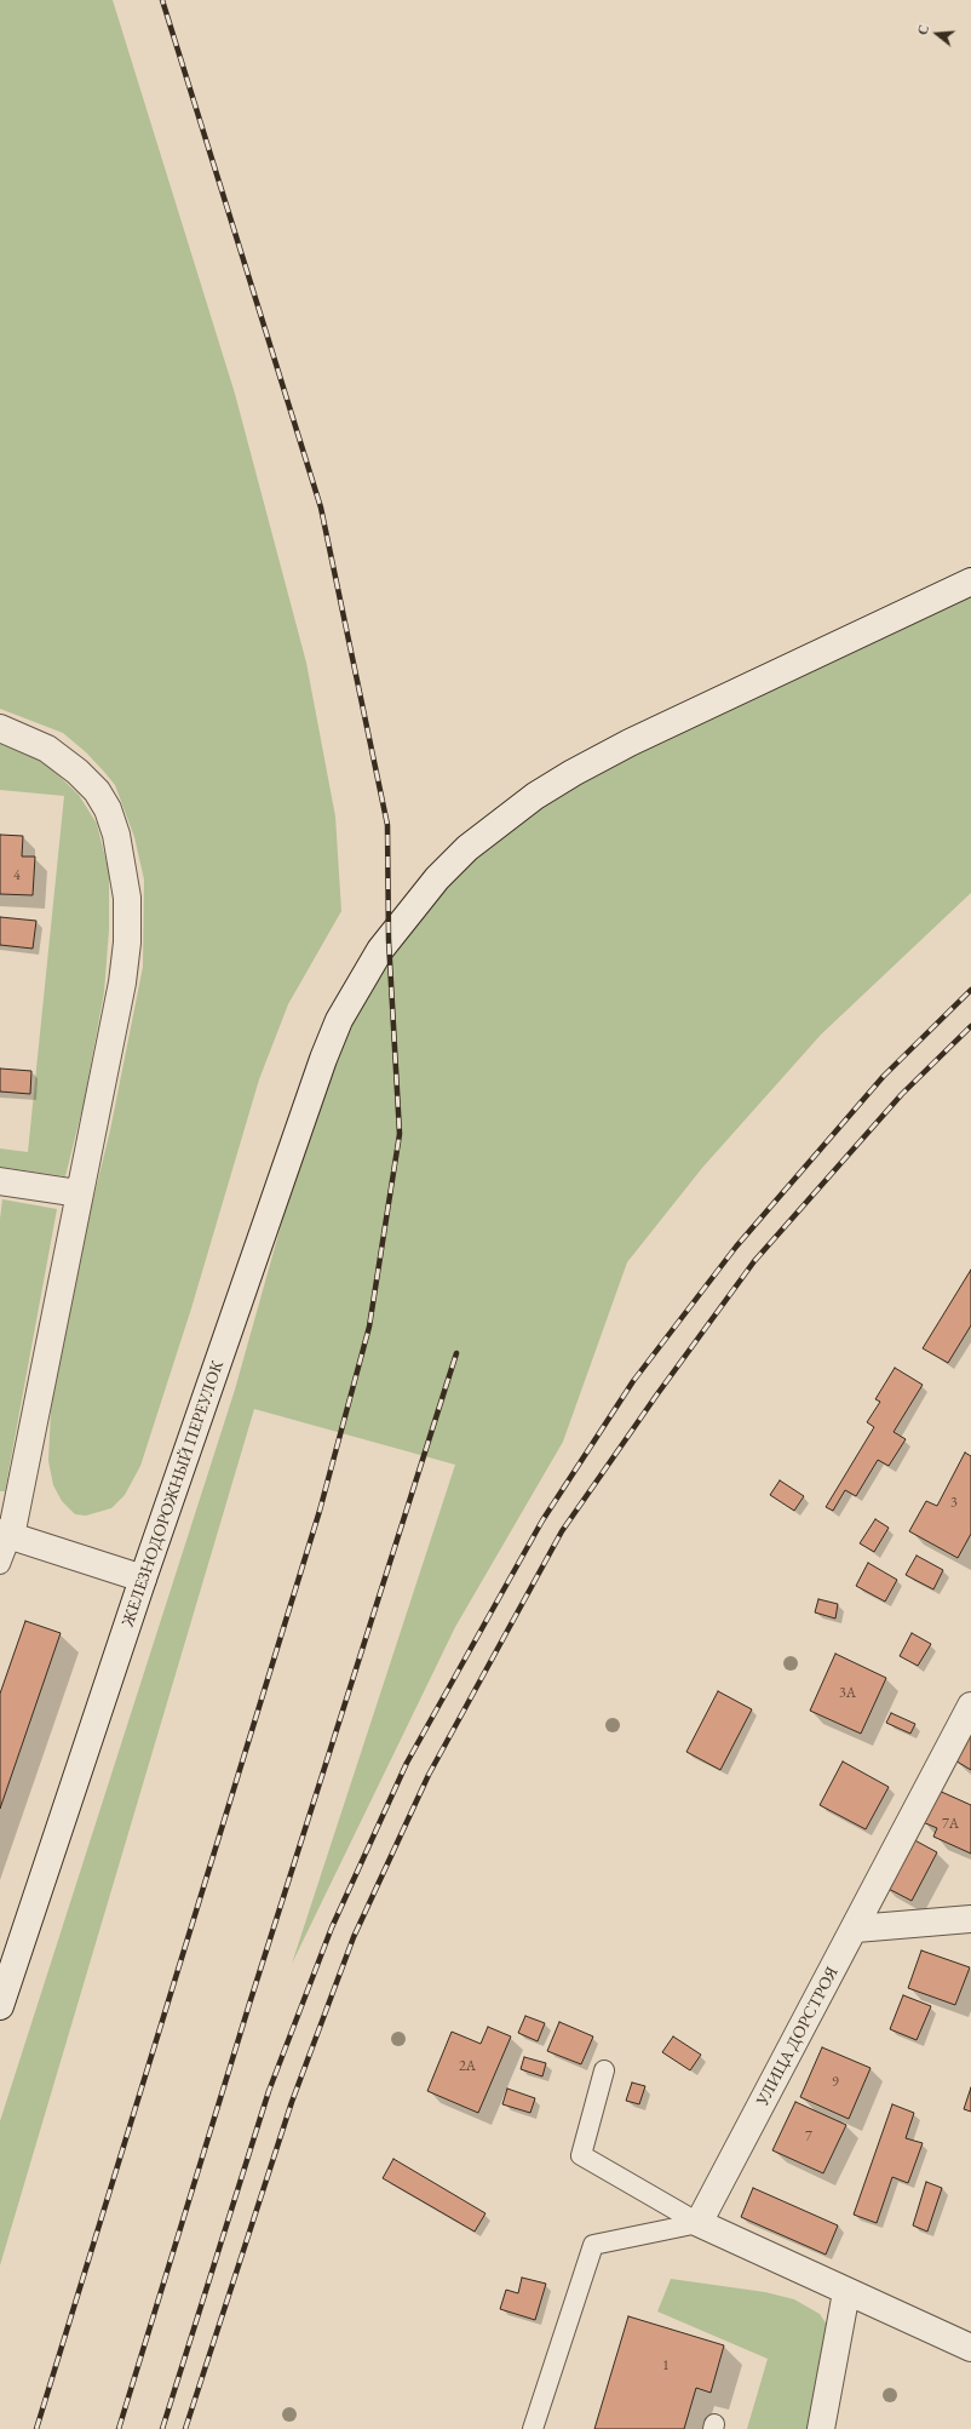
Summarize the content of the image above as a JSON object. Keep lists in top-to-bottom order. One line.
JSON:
{"streets":{"street":["ЖЕЛЕЗНОДОРОЖНЫЙ ПЕРЕУЛОК","УЛИЦА ДОРСТРОЯ"]},"house_numbers":["4","3","3А","7А","2А","9","7","1"],"north":"left"}
